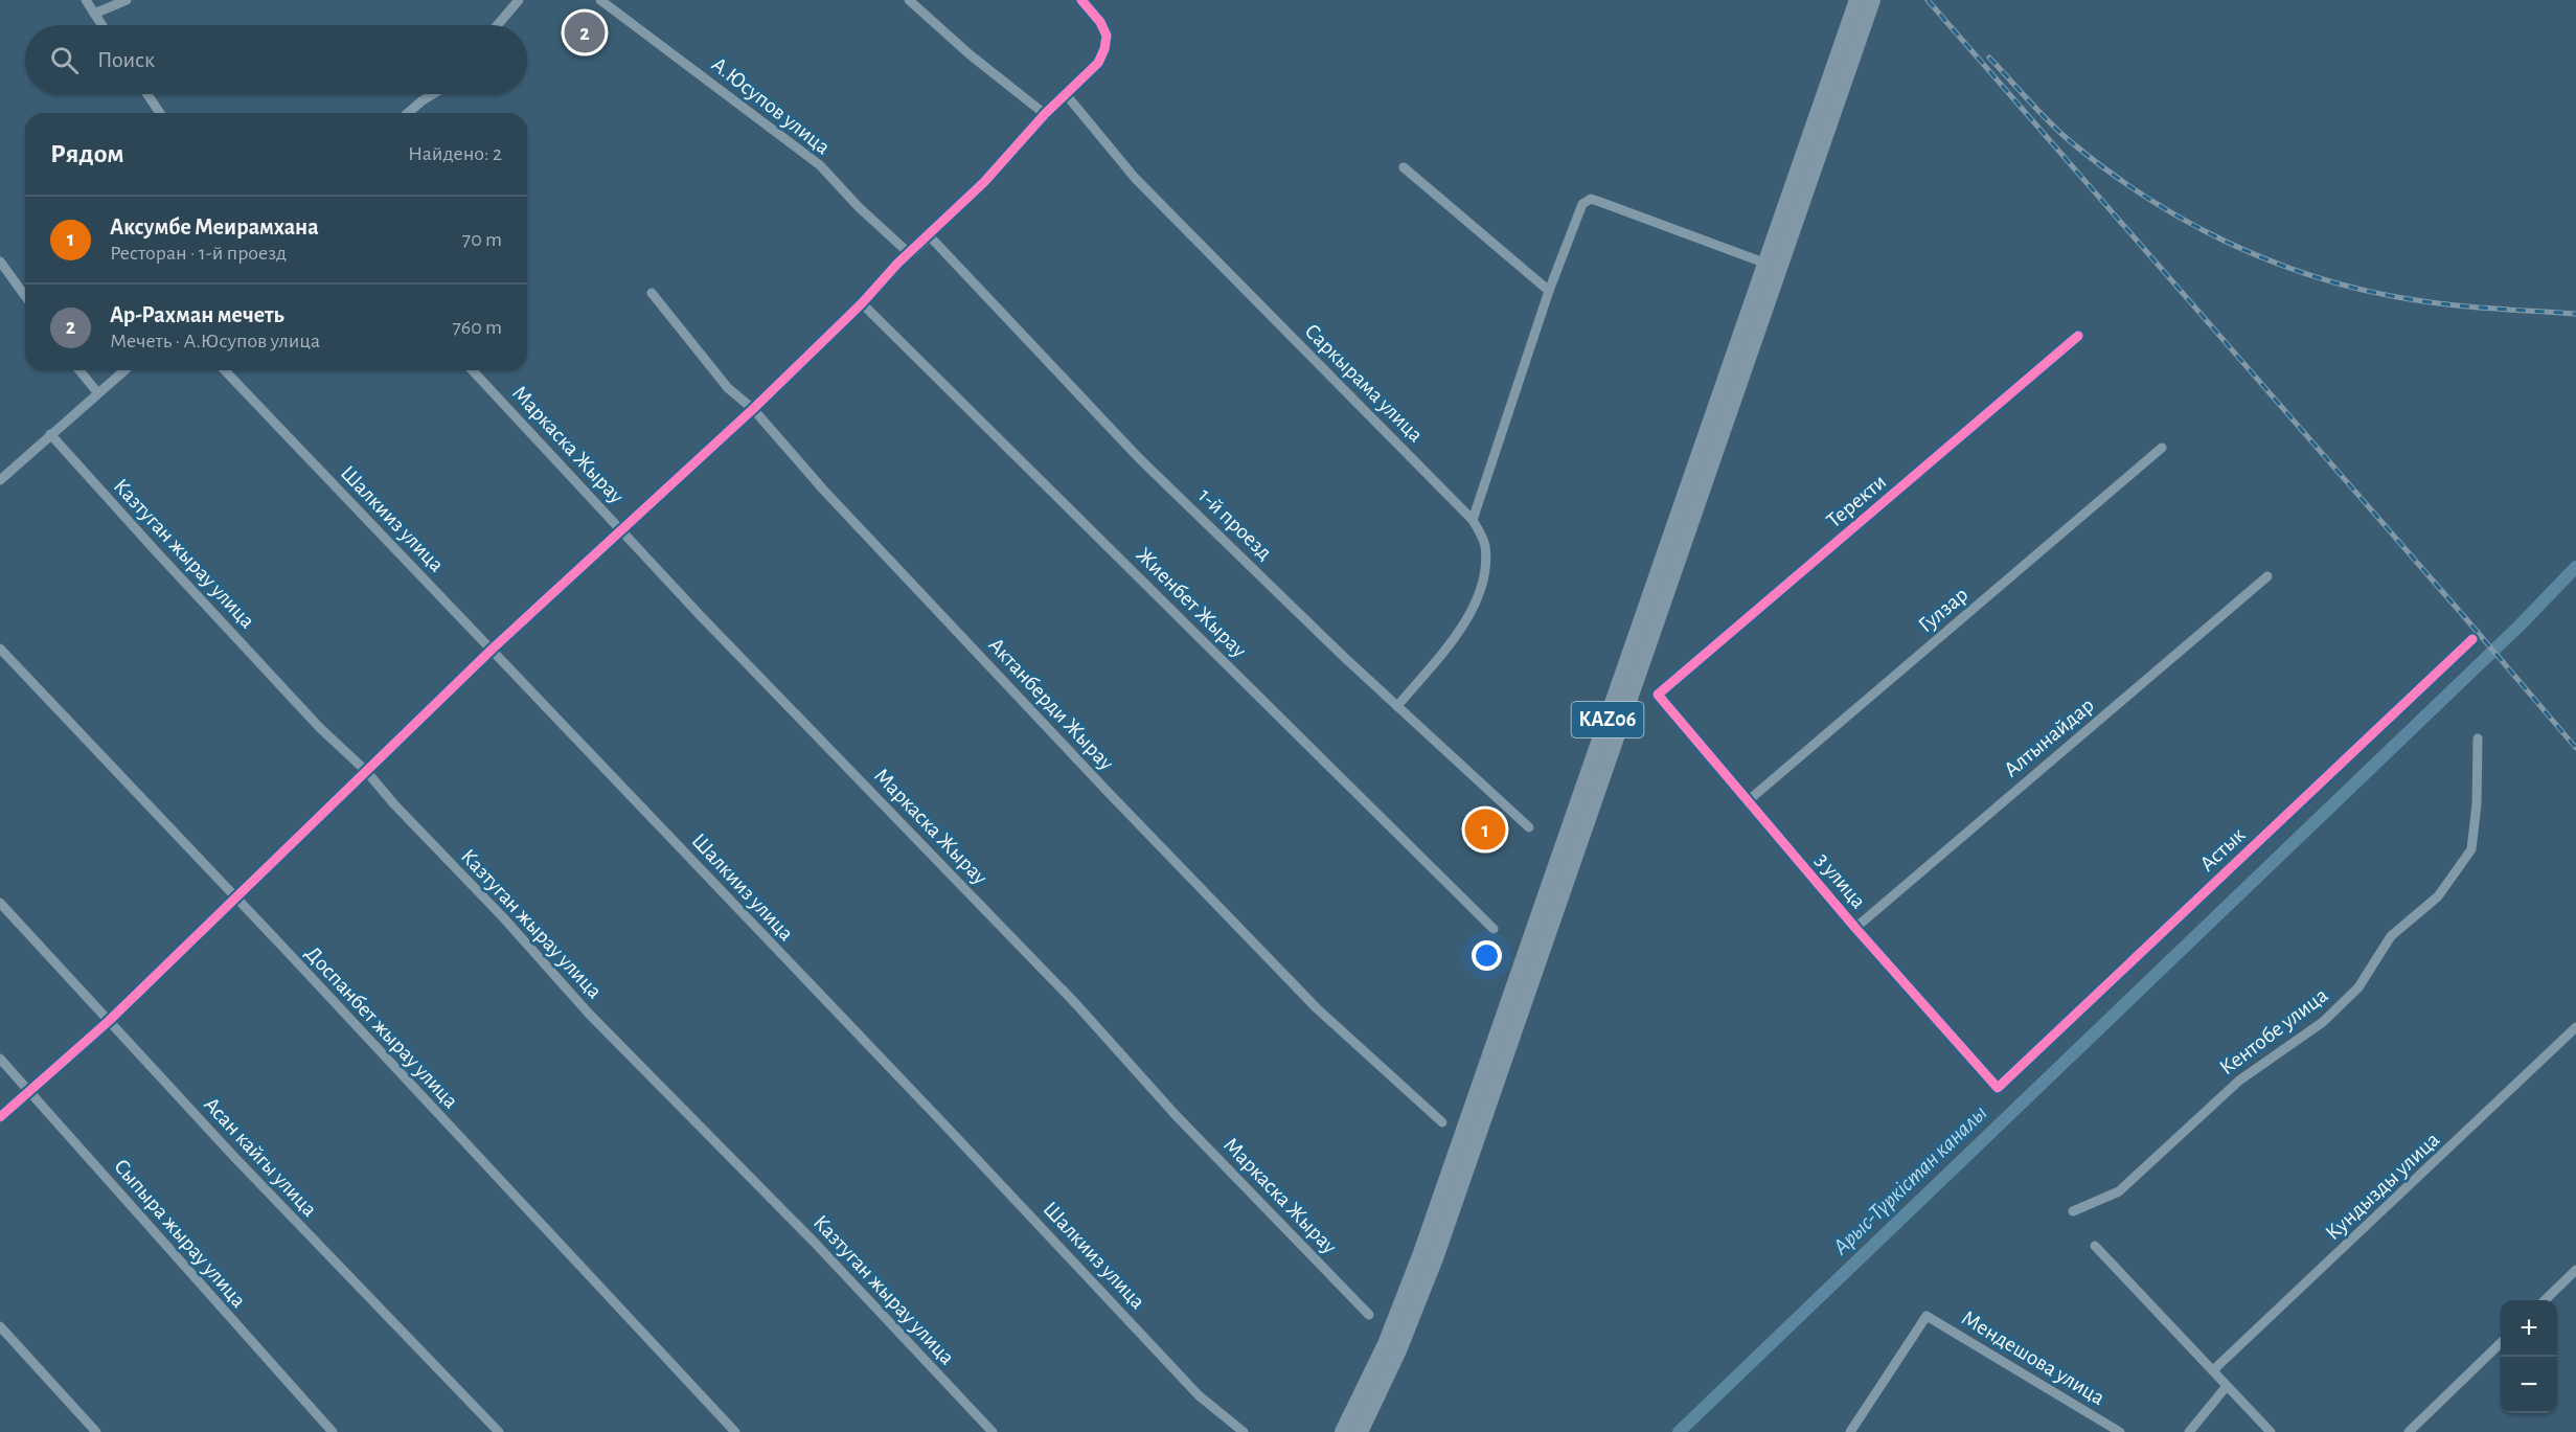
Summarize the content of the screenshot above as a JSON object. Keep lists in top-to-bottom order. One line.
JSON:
{"streets":{"highway":["KАZ06"],"street":["А.Юсупов улица","Саркырама улица","Маркаска Жырау","Теректи","Шалкииз улица","1-й проезд","Казтуган жырау улица","Жиенбет Жырау","Гулзар","Актанберди Жырау","Алтынайдар","Астык","3 улица","Доспанбет жырау улица","Кентобе улица","Асан кайгы улица","Кундызды улица","Сыпыра жырау улица","Мендешова улица"]},"crossings":[["Теректи","3 улица"],["Гулзар","3 улица"],["Алтынайдар","3 улица"],["Астык","3 улица"]],"water":["Арыс-Түркістан каналы"],"page":{"pins":["2","1"],"search":"Поиск","heading":["Рядом","Найдено: 2"],"list":[{"mark":"1","name":"Аксумбе Меирамхана","note":"Ресторан · 1-й проезд","value":"70 m"},{"mark":"2","name":"Ар-Рахман мечеть","note":"Мечеть · А.Юсупов улица","value":"760 m"}],"map_buttons":["+","−"]}}
